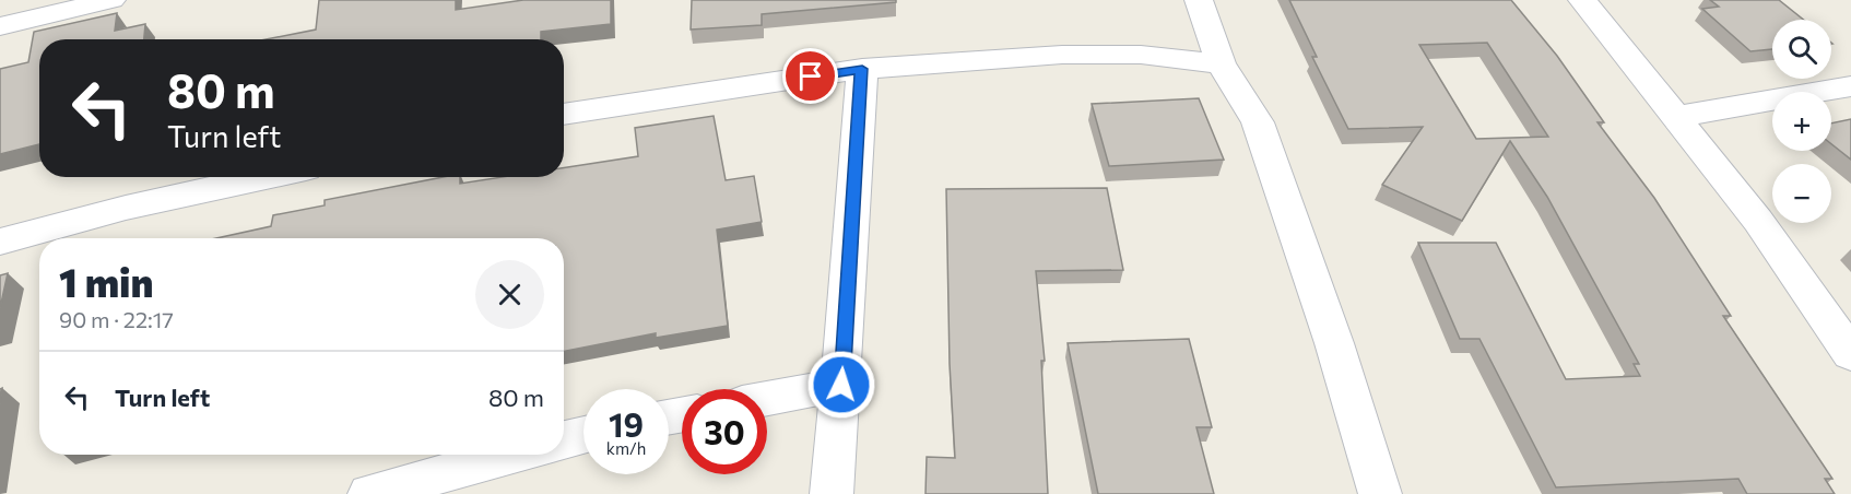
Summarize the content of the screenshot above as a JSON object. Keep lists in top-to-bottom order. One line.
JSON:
{"page":{"map_buttons":["+","−"],"turn":["80 m","Turn left"],"heading":["1 min","90 m · 22:17"],"list":[{"name":"Turn left","value":"80 m"}],"speed":"19 km/h","limit":"30"}}
